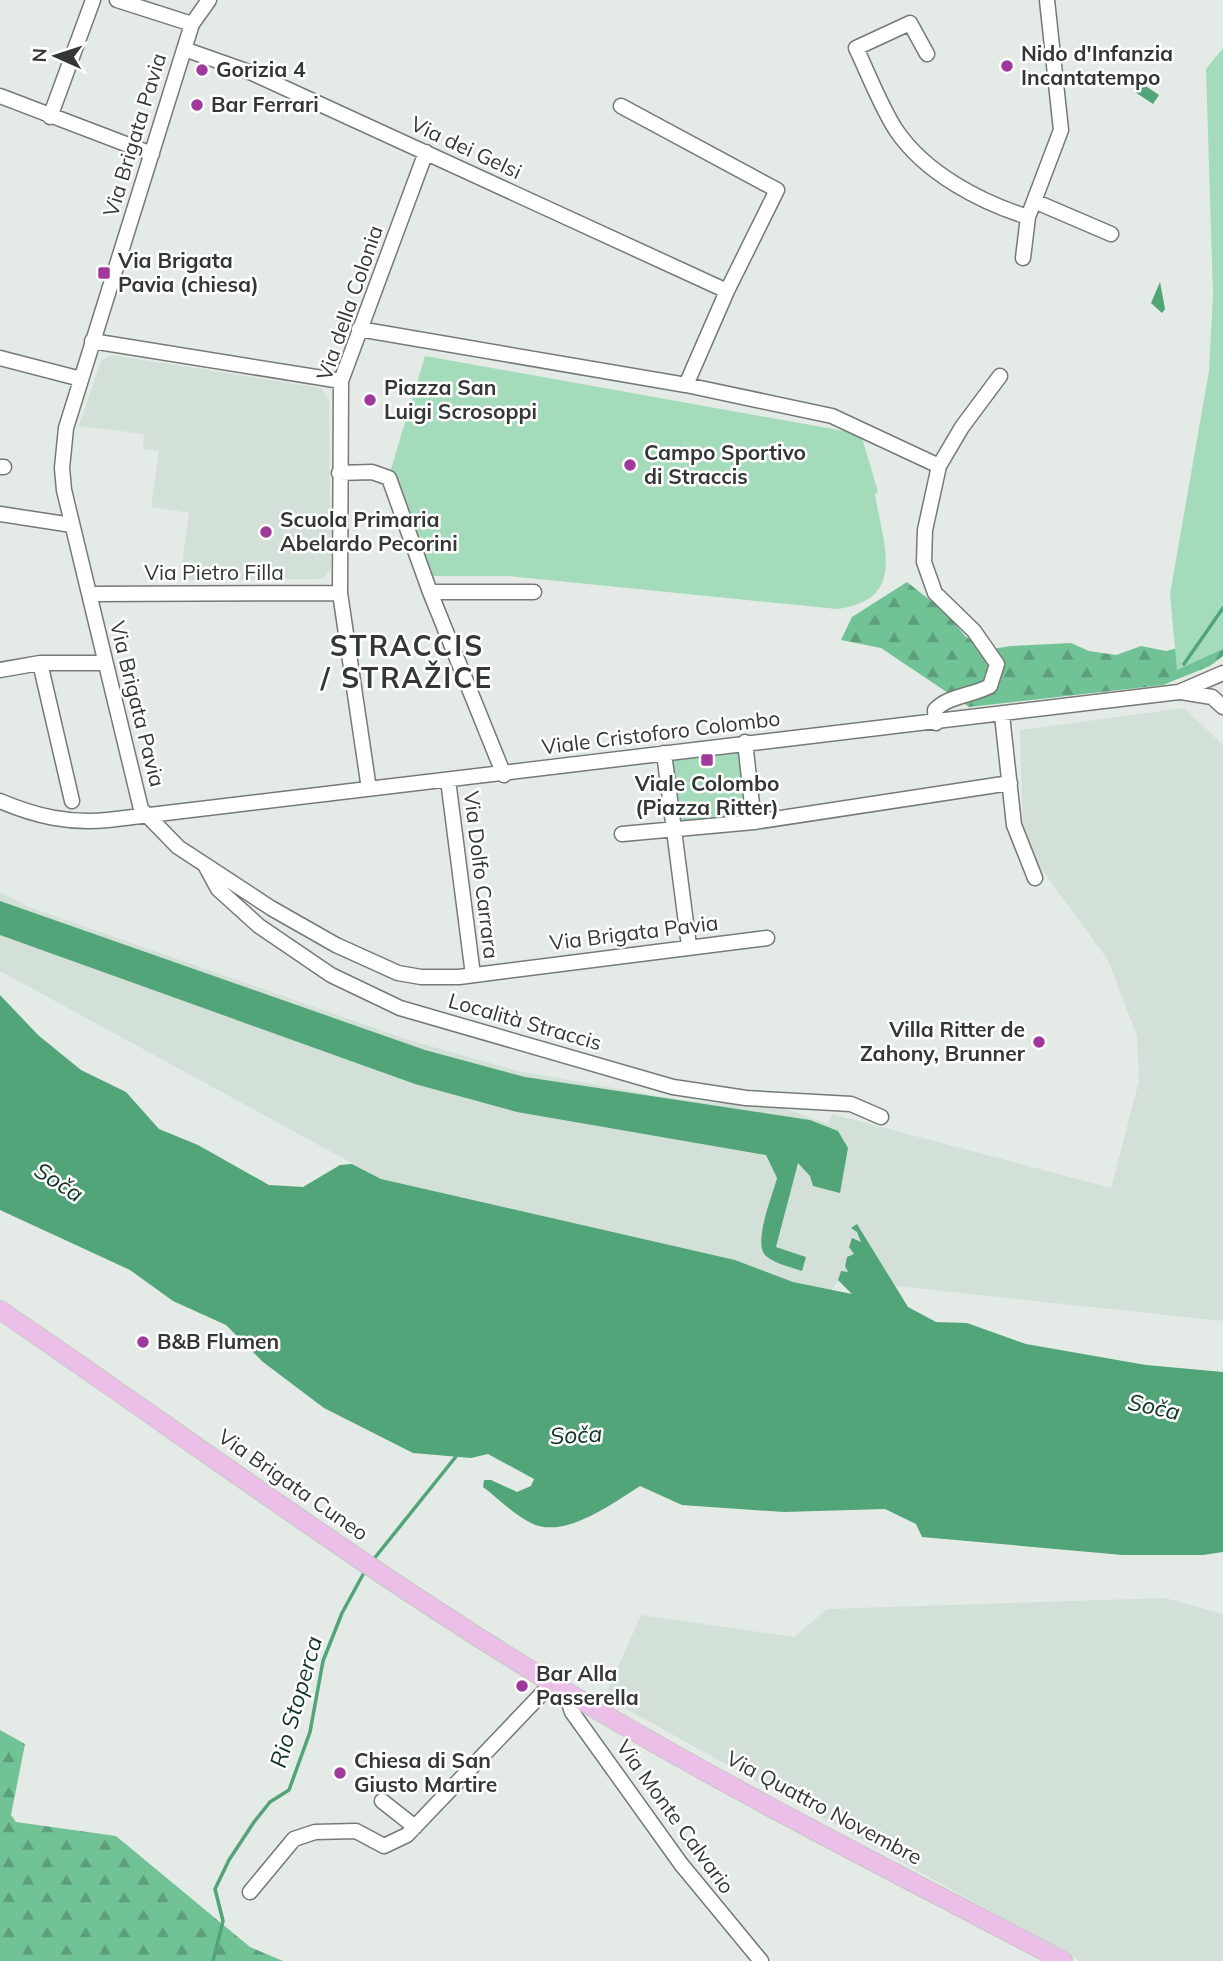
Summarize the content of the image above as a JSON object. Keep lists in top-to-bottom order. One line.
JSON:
{"streets":{"main road":["Via Brigata Cuneo","Via Quattro Novembre"],"street":["Via Brigata Pavia","Via dei Gelsi","Via della Colonia","Via Pietro Filla","Viale Cristoforo Colombo","Via Dolfo Carrara","Località Straccis","Via Monte Calvario"]},"crossings":[["Via Brigata Pavia","Via dei Gelsi"],["Via Brigata Pavia","Via Pietro Filla"],["Via Brigata Pavia","Viale Cristoforo Colombo"],["Via Brigata Pavia","Via Dolfo Carrara"],["Via Brigata Pavia","Località Straccis"],["Via dei Gelsi","Via della Colonia"],["Via della Colonia","Via Pietro Filla"],["Via della Colonia","Viale Cristoforo Colombo"],["Viale Cristoforo Colombo","Via Dolfo Carrara"],["Via Brigata Cuneo","Via Quattro Novembre"],["Via Brigata Cuneo","Via Monte Calvario"],["Via Quattro Novembre","Via Monte Calvario"]],"districts":["STRACCIS / STRAŽICE"],"water":["Soča","Rio Stoperca"],"places":{"other":["Nido d'Infanzia Incantatempo","Gorizia 4","Bar Ferrari","Piazza San Luigi Scrosoppi","Campo Sportivo di Straccis","Scuola Primaria Abelardo Pecorini","Villa Ritter de Zahony, Brunner","B&B Flumen","Bar Alla Passerella","Chiesa di San Giusto Martire"],"transit":["Via Brigata Pavia (chiesa)","Viale Colombo (Piazza Ritter)"]},"north":"left"}
